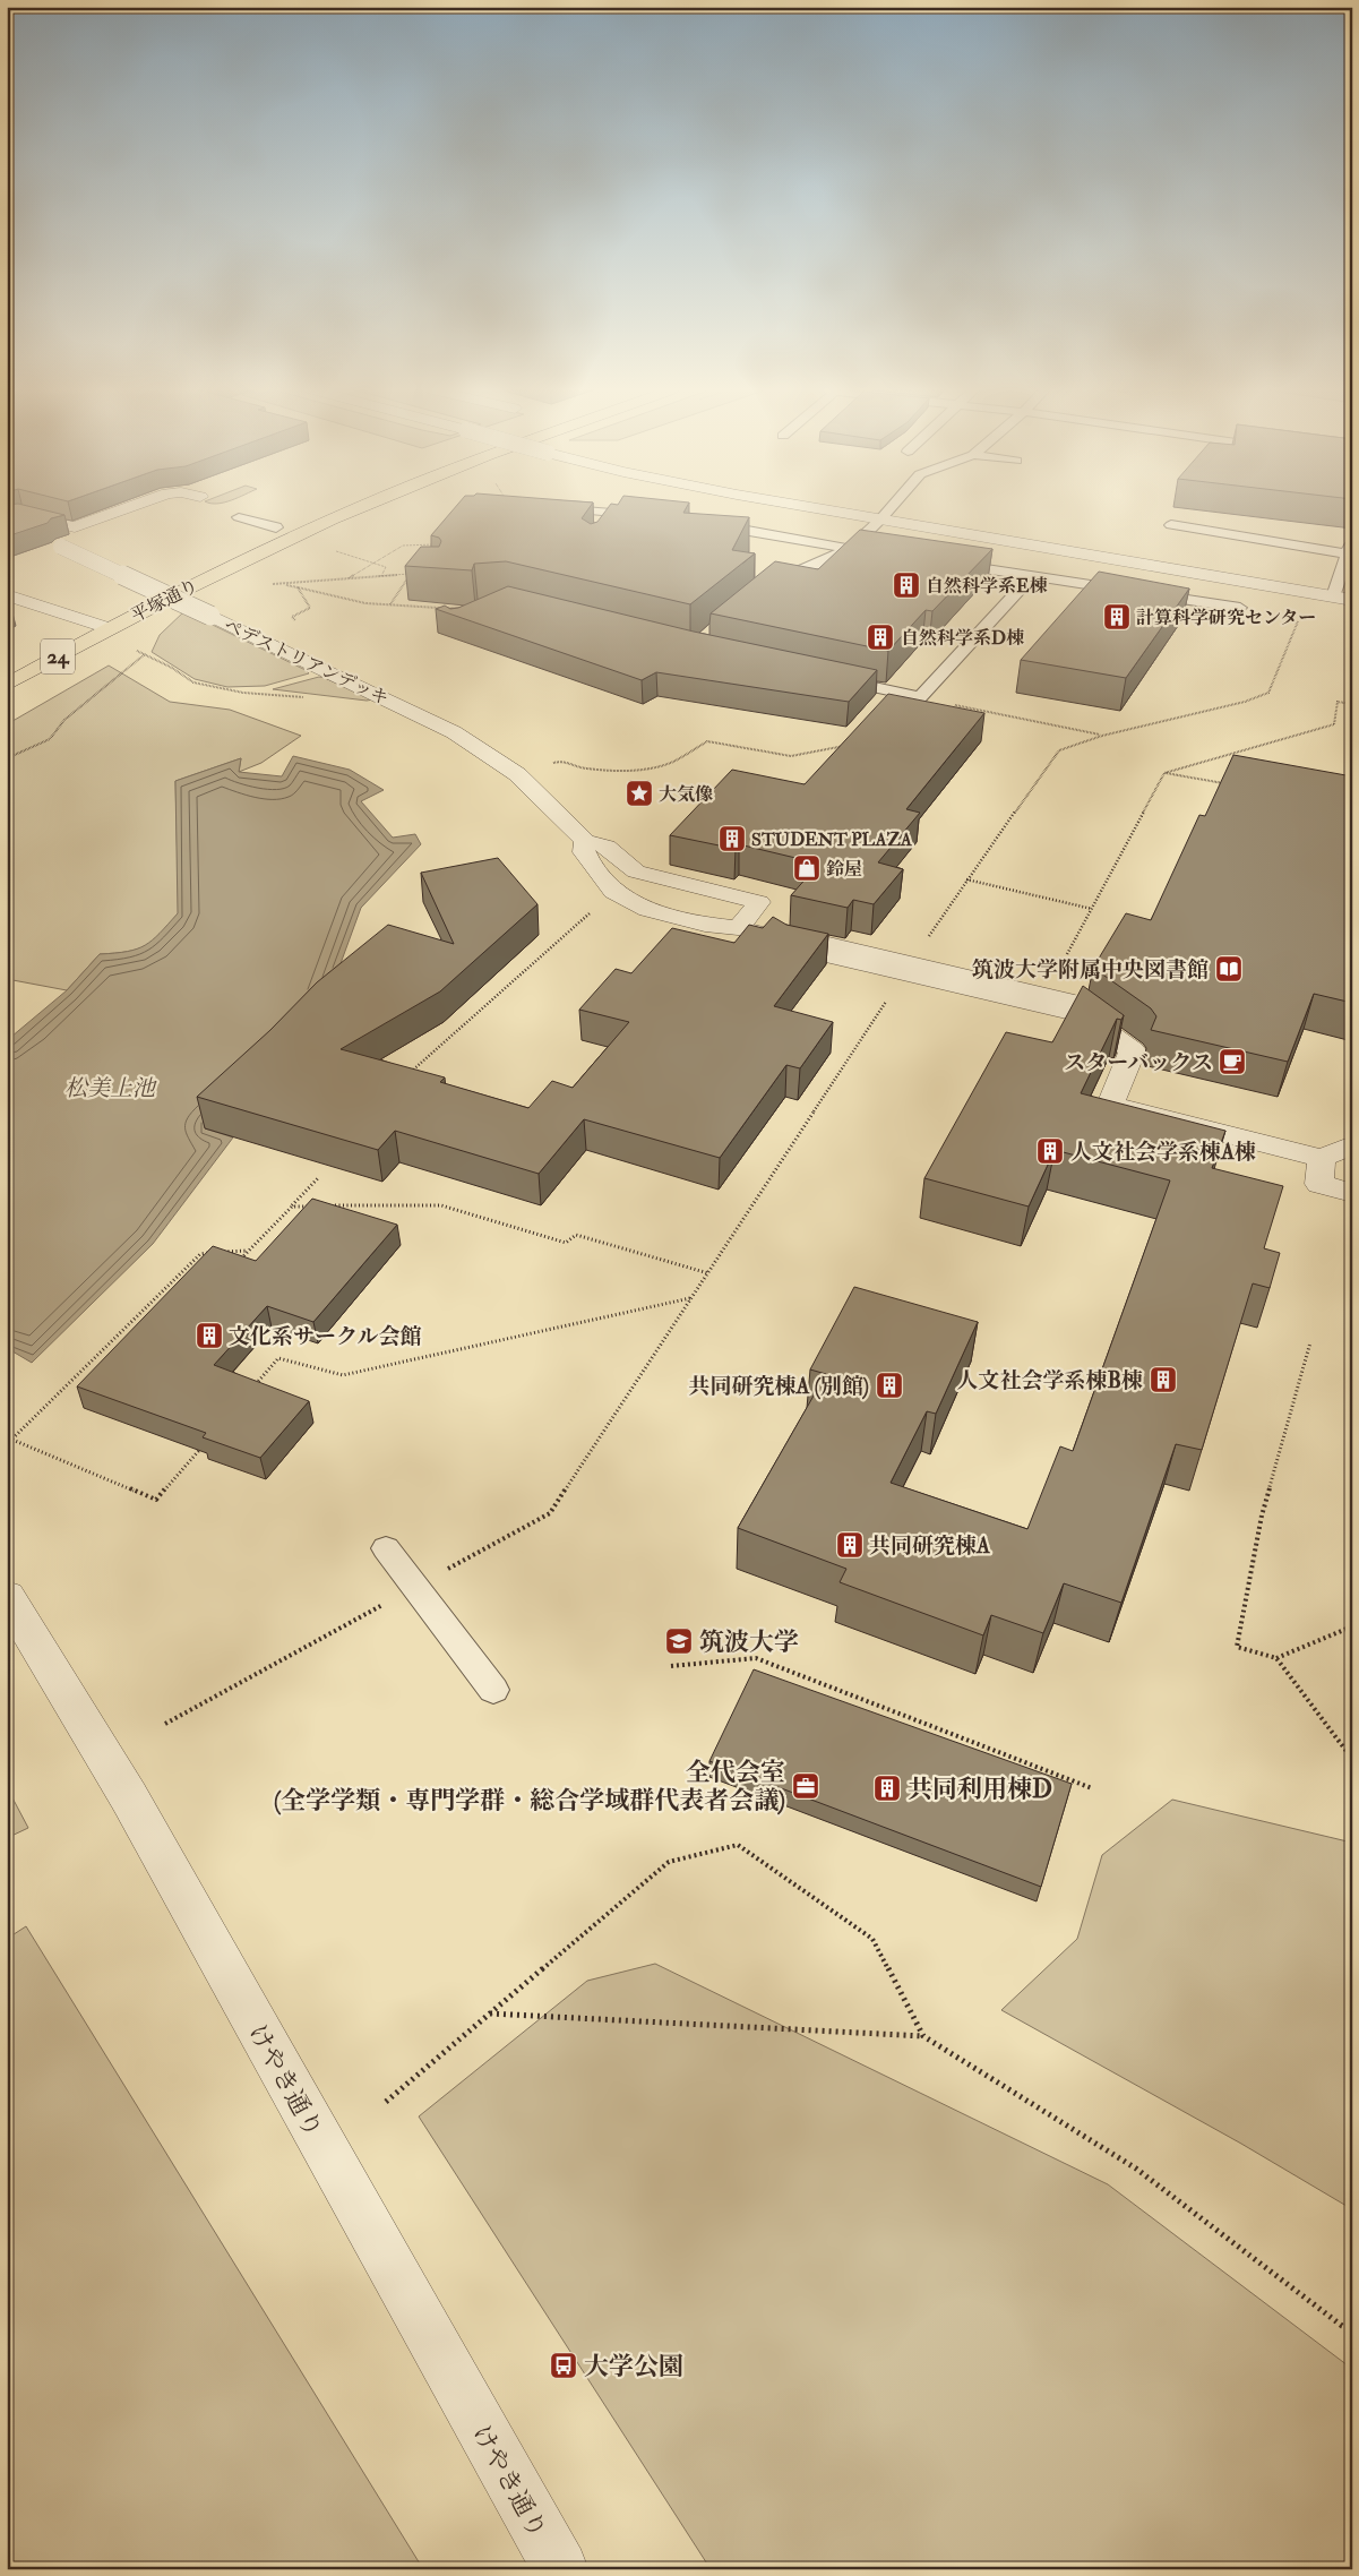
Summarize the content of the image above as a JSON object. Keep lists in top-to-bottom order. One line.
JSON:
{"streets":{"main road":["平塚通り","24"],"street":["ペデストリアンデッキ","けやき通り"]},"water":["松美上池"],"places":{"building":["自然科学系E棟","計算科学研究センター","自然科学系D棟","STUDENT PLAZA","人文社会学系棟A棟","文化系サークル会館","人文社会学系棟B棟","共同研究棟A (別館)","共同研究棟A","共同利用棟D"],"place":["大気像"],"shop":["鈴屋"],"library":["筑波大学附属中央図書館"],"cafe":["スターバックス"],"school or university":["筑波大学"],"office":["全代会室 (全学学類・専門学群・総合学域群代表者会議)"],"bus stop":["大学公園"]}}
